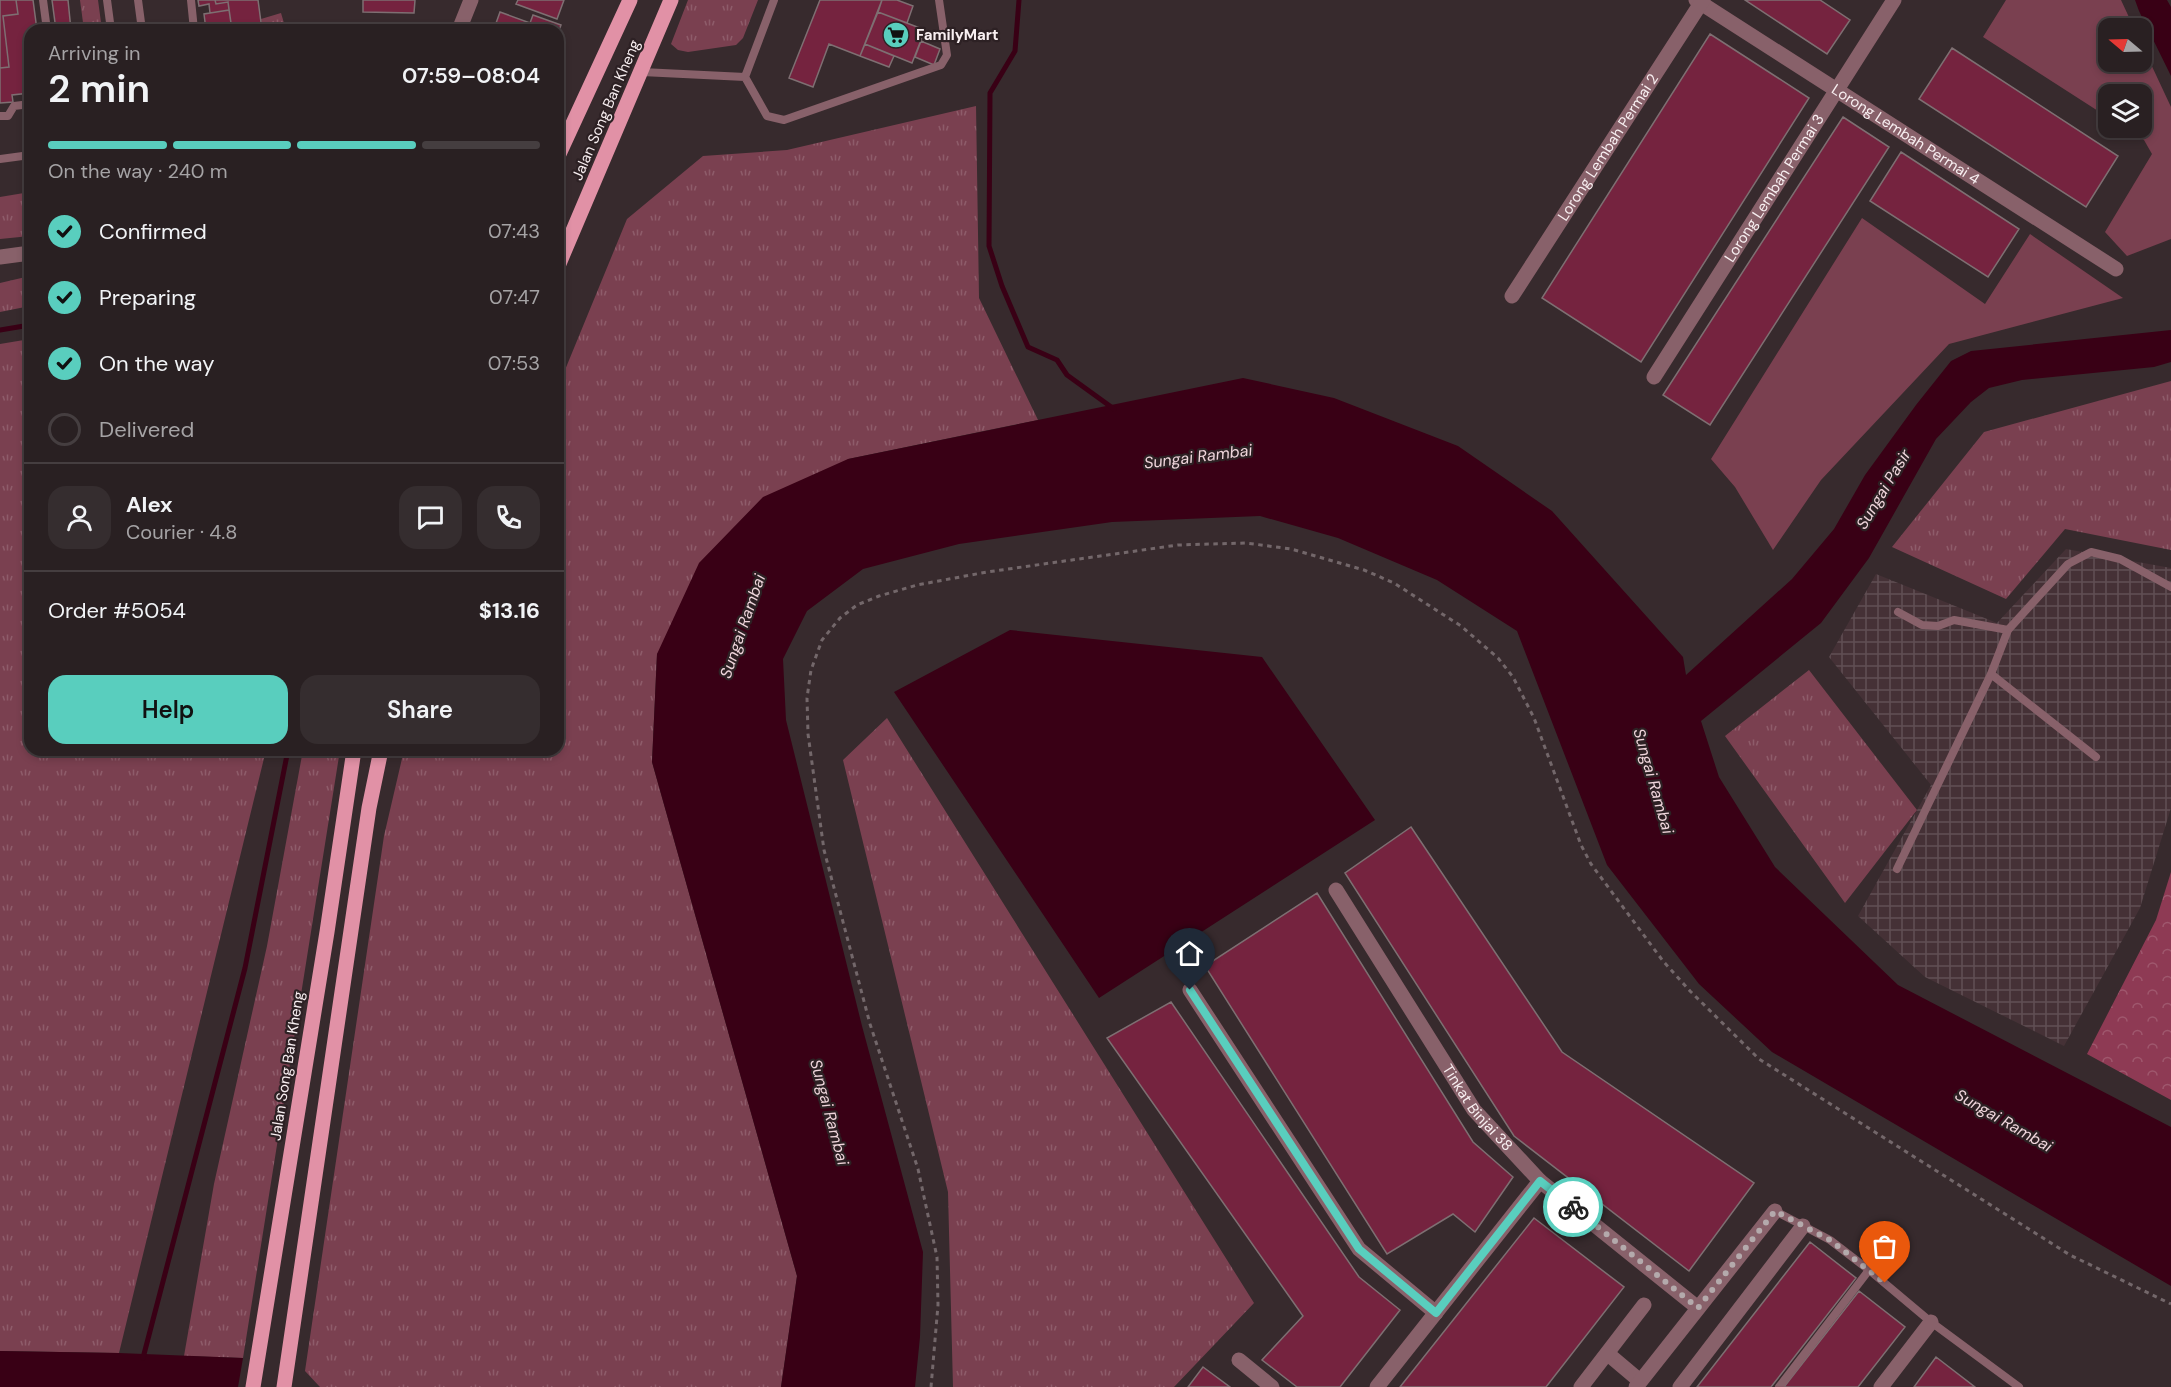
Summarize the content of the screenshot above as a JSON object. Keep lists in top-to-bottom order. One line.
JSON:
{"streets":{"main road":["Jalan Song Ban Kheng"],"street":["Lorong Lembah Permai 4","Lorong Lembah Permai 2","Lorong Lembah Permai 3","Tinkat Binjai 38"]},"crossings":[["Lorong Lembah Permai 4","Lorong Lembah Permai 2"],["Lorong Lembah Permai 4","Lorong Lembah Permai 3"]],"water":["Sungai Rambai","Sungai Pasir"],"places":{"supermarket":["FamilyMart"]},"north":"left","page":{"heading":["2 min","Arriving in","07:59–08:04"],"panel":["Alex","Courier · 4.8","Order #5054","$13.16"],"bar":"On the way · 240 m","list":[["Confirmed","07:43"],["Preparing","07:47"],["On the way","07:53"],"Delivered"],"buttons":["Help","Share"]}}
